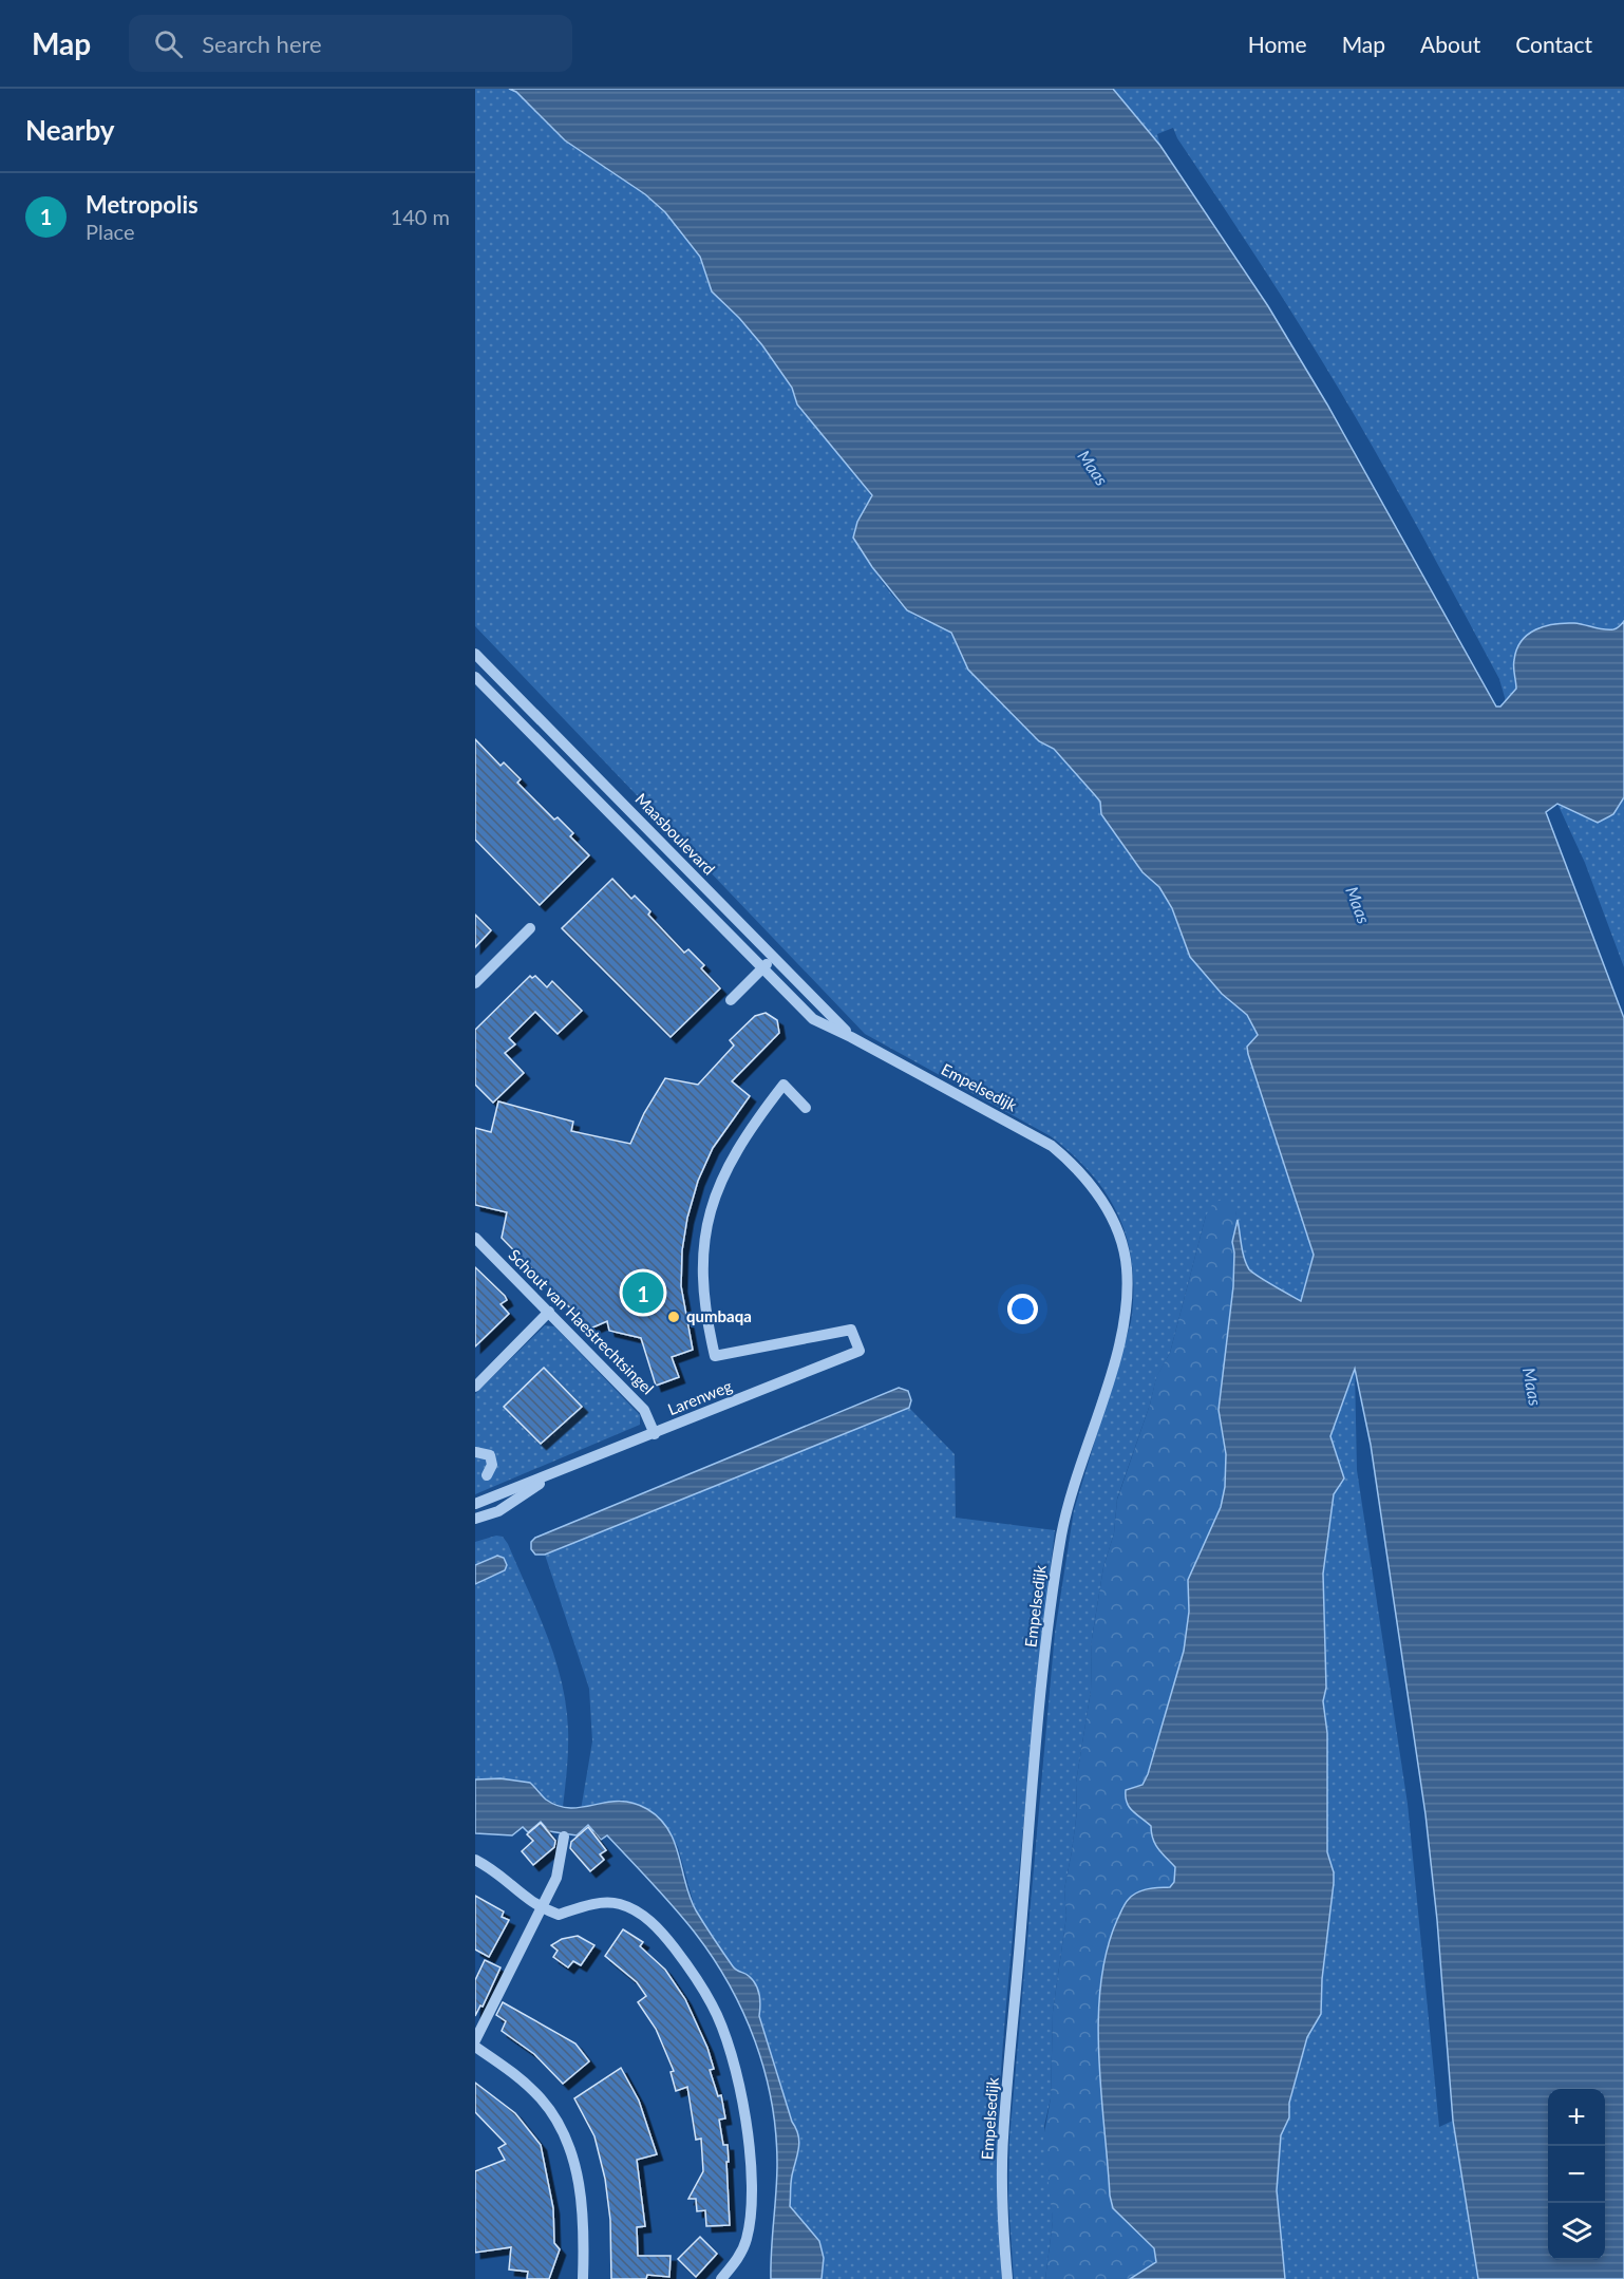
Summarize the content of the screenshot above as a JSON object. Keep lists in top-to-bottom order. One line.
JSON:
{"streets":{"street":["Maasboulevard","Empelsedijk","Schout van Haestrechtsingel","Larenweg"]},"crossings":[["Maasboulevard","Empelsedijk"],["Schout van Haestrechtsingel","Larenweg"]],"water":["Maas"],"places":["qumbaqa"],"page":{"header":"Map","search":"Search here","nav":["Home","Map","About","Contact"],"heading":"Nearby","list":[{"mark":"1","name":"Metropolis","note":"Place","value":"140 m"}],"pins":"1","map_buttons":["+","−"]}}
